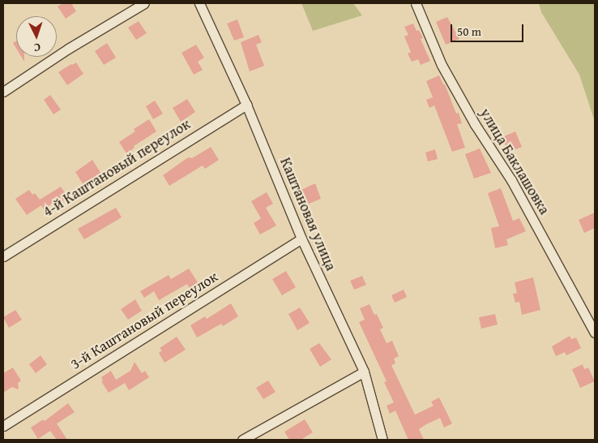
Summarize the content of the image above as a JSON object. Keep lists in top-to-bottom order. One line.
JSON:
{"streets":{"street":["улица Баклашовка","4-й Каштановый переулок","Каштановая улица","3-й Каштановый переулок"]},"crossings":[["4-й Каштановый переулок","Каштановая улица"],["Каштановая улица","3-й Каштановый переулок"]],"scale_bar":"50 m","north":"bottom"}
